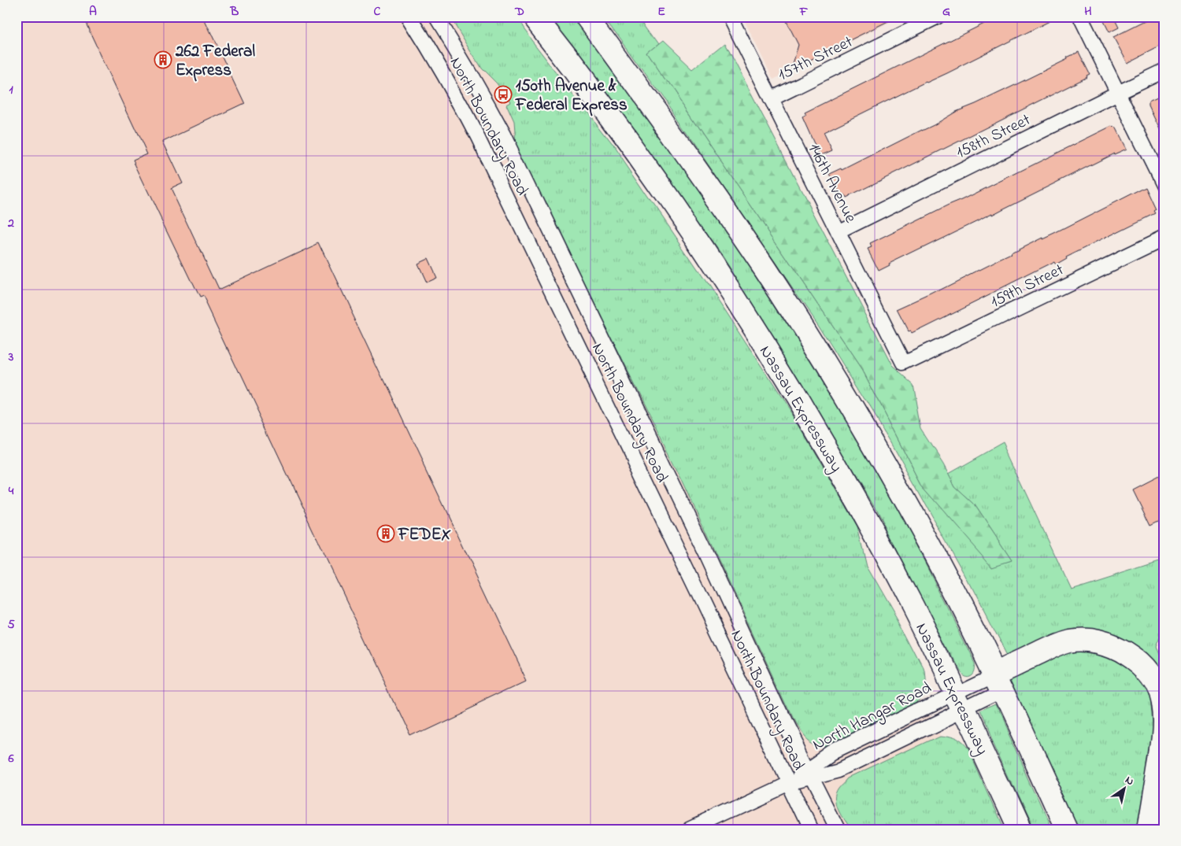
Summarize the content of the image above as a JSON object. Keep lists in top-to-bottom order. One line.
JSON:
{"streets":{"highway":["Nassau Expressway"],"street":["157th Street","North Boundary Road","158th Street","146th Avenue","159th Street","North Hangar Road"]},"crossings":[["157th Street","146th Avenue"],["North Boundary Road","North Hangar Road"],["158th Street","146th Avenue"],["146th Avenue","159th Street"],["Nassau Expressway","North Hangar Road"]],"places":{"building":["262 Federal Express","FEDEX"],"bus stop":["150th Avenue & Federal Express"]},"north":"top right","grid":{"columns":["A","B","C","D","E","F","G","H"],"rows":["1","2","3","4","5","6"]}}
